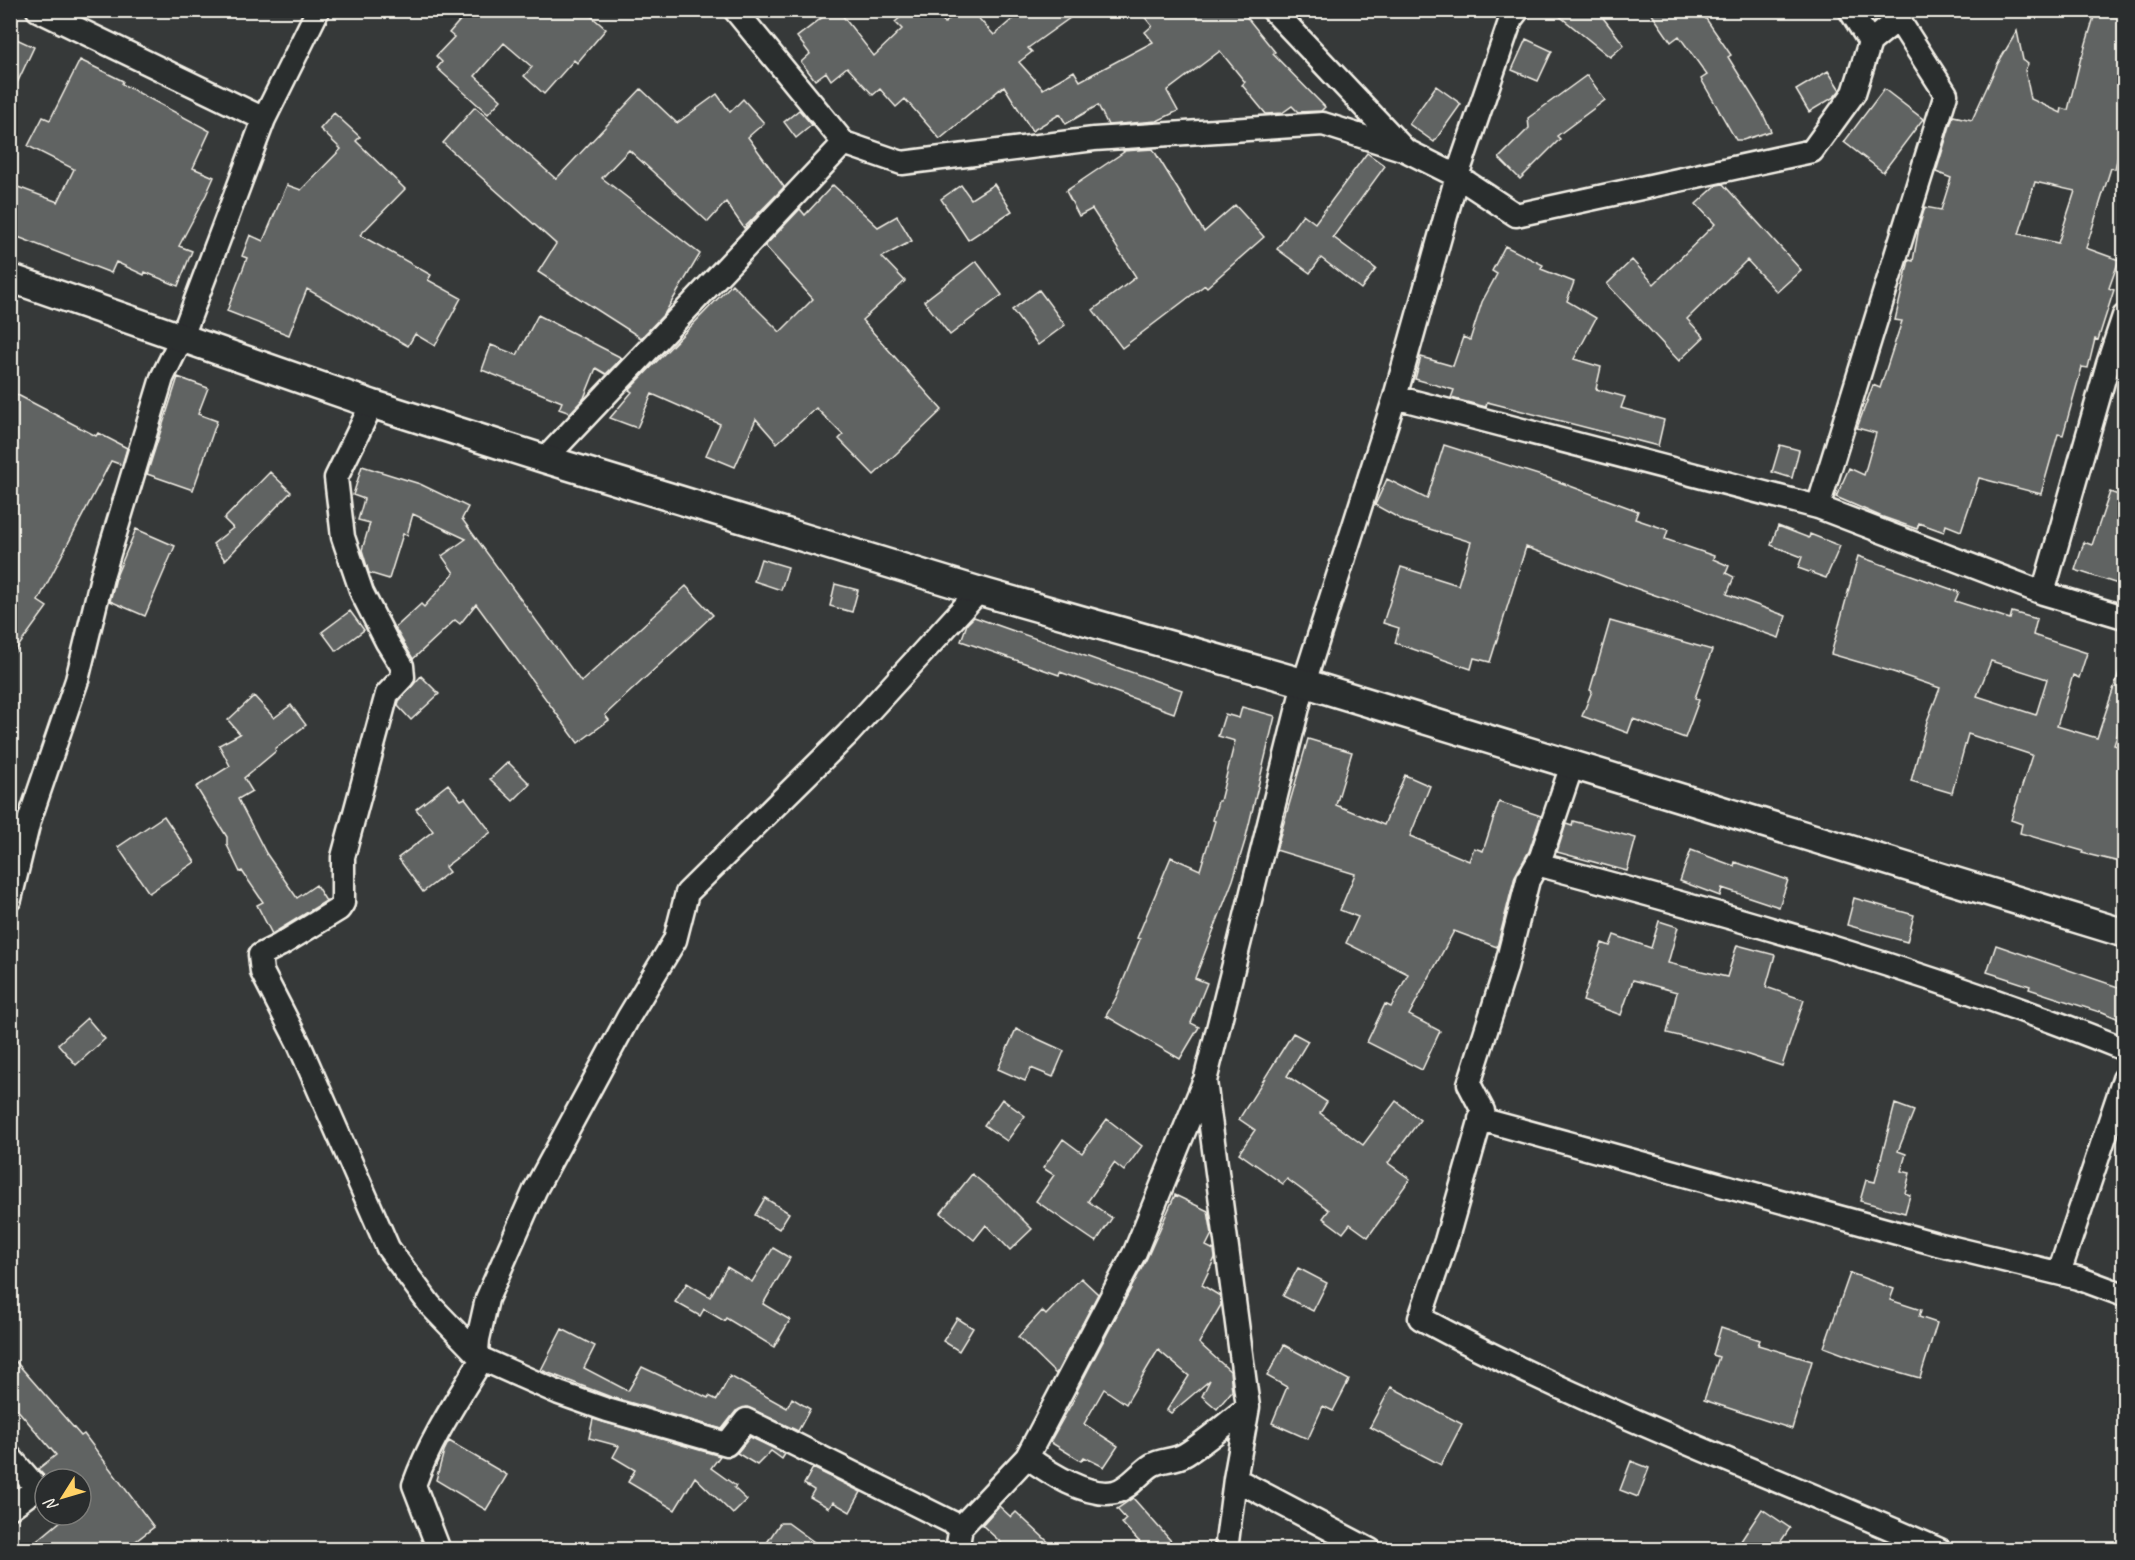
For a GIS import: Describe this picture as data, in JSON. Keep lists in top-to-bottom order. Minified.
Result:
{"north":"bottom left"}
